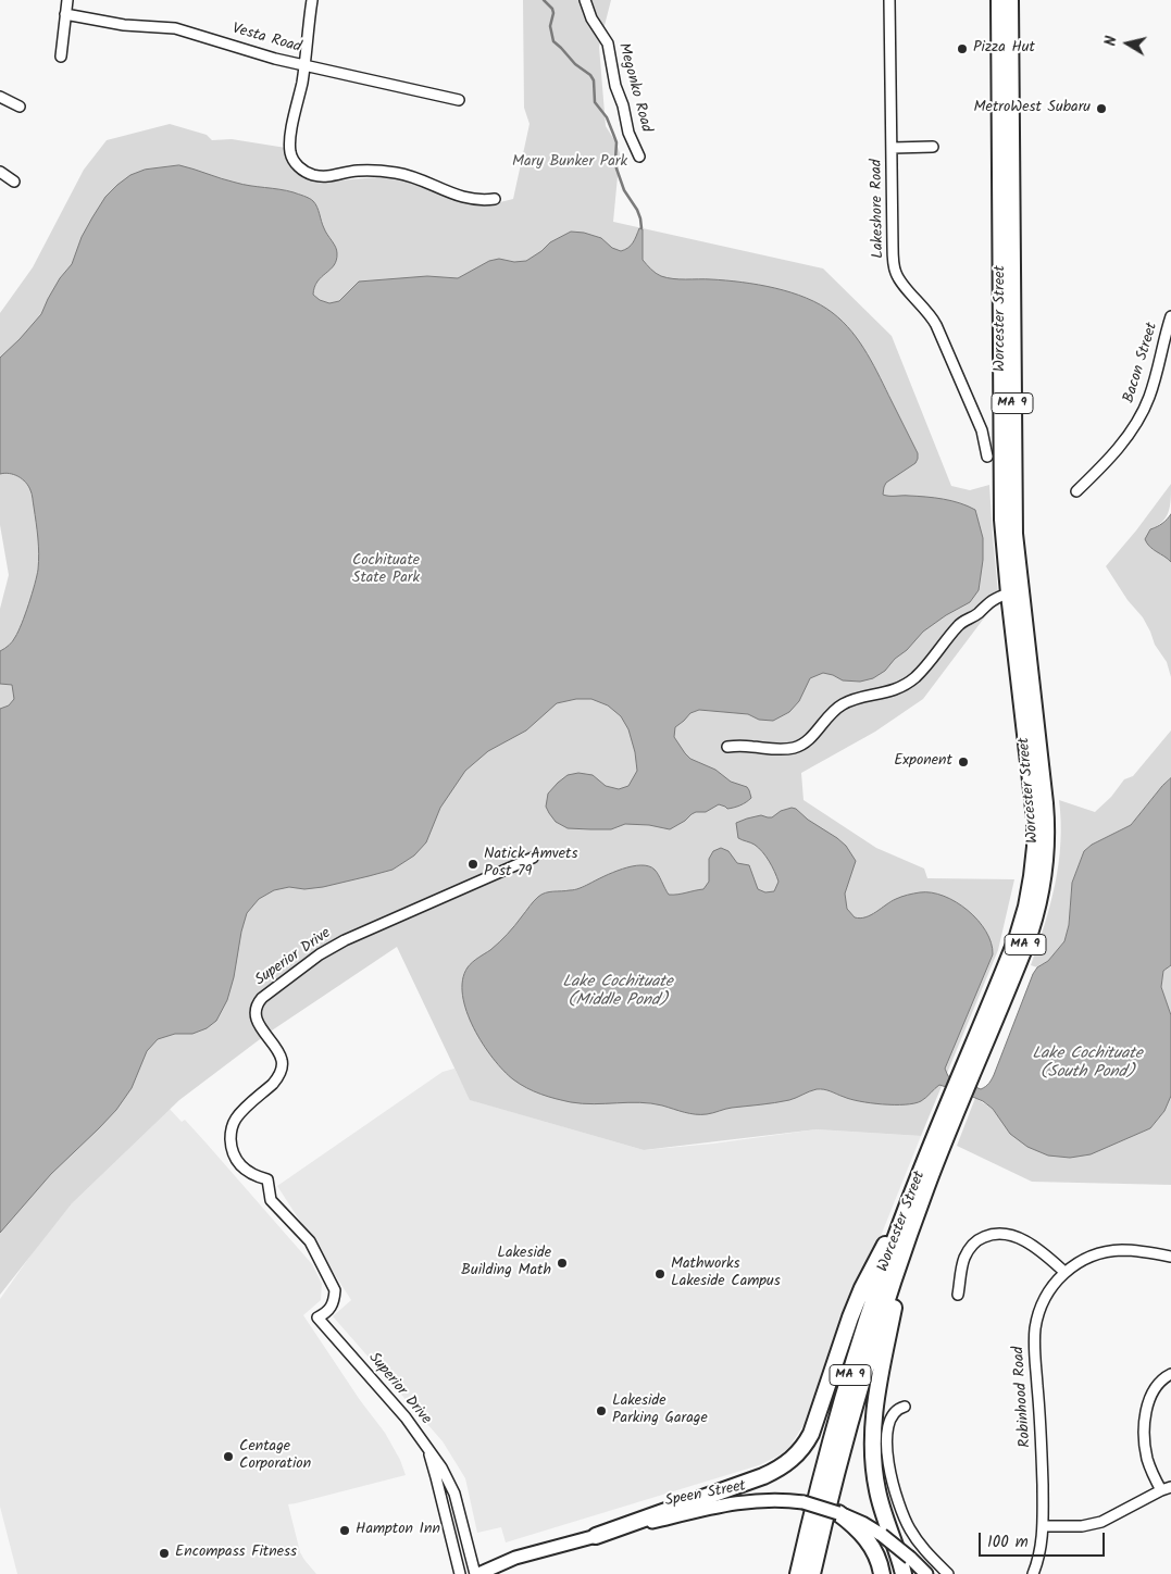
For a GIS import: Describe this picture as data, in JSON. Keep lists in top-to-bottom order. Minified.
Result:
{"streets":{"highway":["Worcester Street","MA 9"],"main road":["Speen Street"],"street":["Vesta Road","Megonko Road","Lakeshore Road","Bacon Street","Superior Drive","Robinhood Road"]},"crossings":[["Superior Drive","Speen Street"]],"water":["Lake Cochituate (Middle Pond)","Lake Cochituate (South Pond)"],"parks":["Mary Bunker Park","Cochituate State Park"],"places":["Pizza Hut","MetroWest Subaru","Exponent","Natick Amvets Post 79","Lakeside Building Math","Mathworks Lakeside Campus","Lakeside Parking Garage","Centage Corporation","Hampton Inn","Encompass Fitness"],"scale_bar":"100 m","north":"left"}
